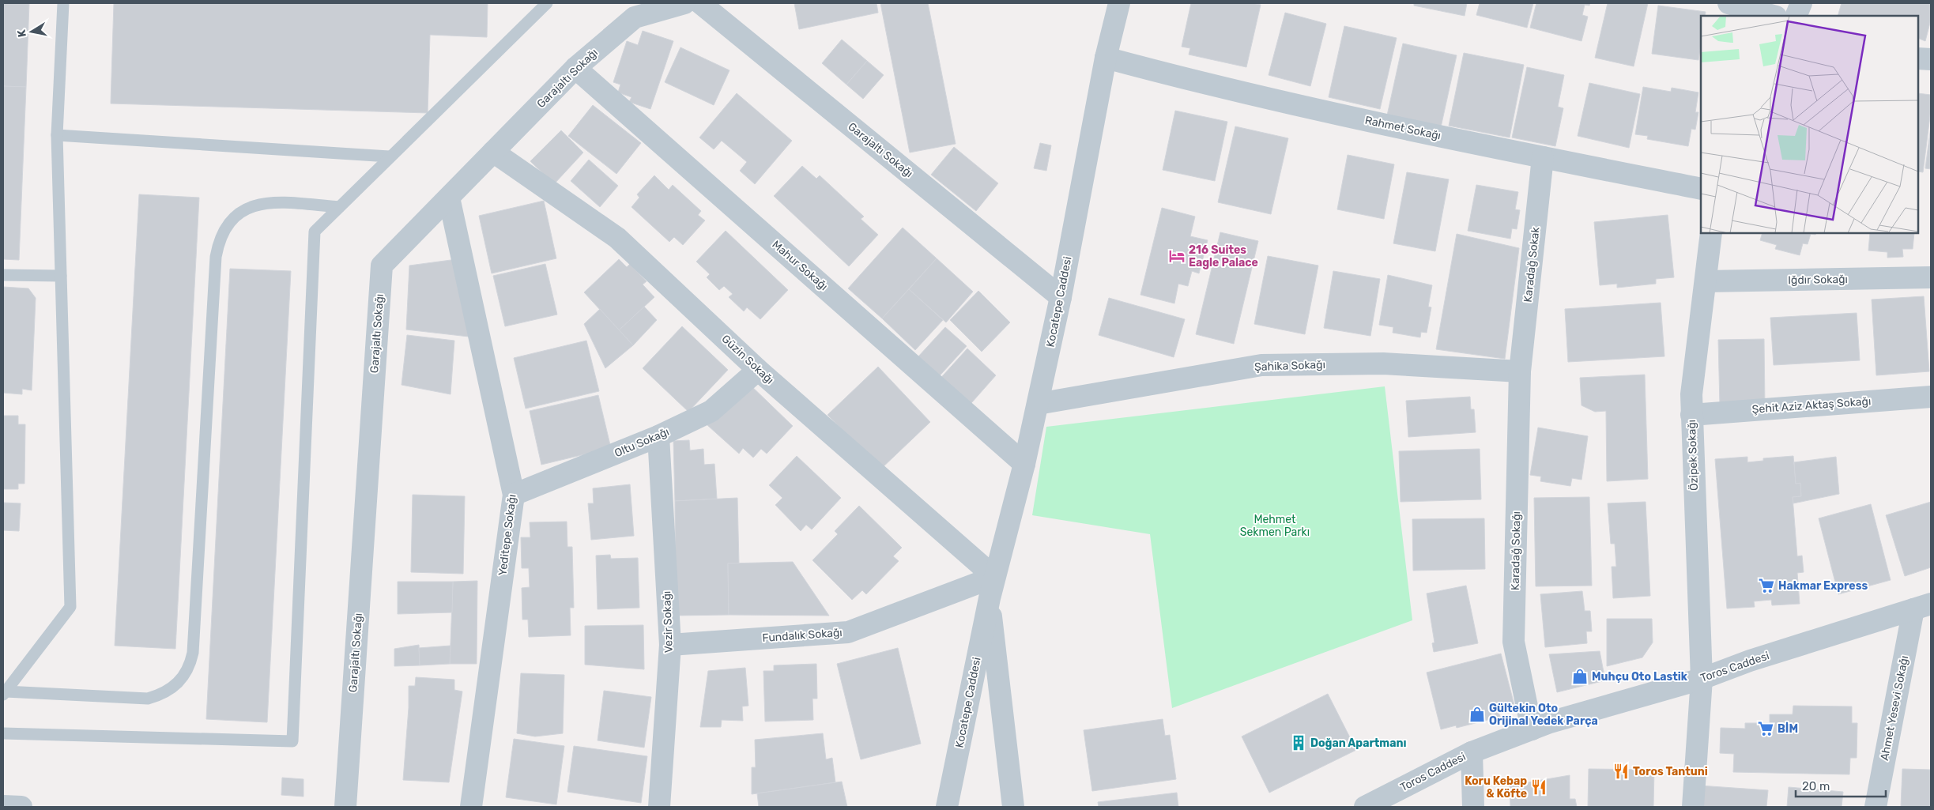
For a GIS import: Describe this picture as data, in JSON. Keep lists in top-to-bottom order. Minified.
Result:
{"streets":{"street":["Garajaltı Sokağı","Rahmet Sokağı","Karadağ Sokak","Mahur Sokağı","Iğdır Sokağı","Kocatepe Caddesi","Güzin Sokağı","Şahika Sokağı","Şehit Aziz Aktaş Sokağı","Oltu Sokağı","Özipek Sokağı","Yeditepe Sokağı","Karadağ Sokağı","Vezir Sokağı","Fundalık Sokağı","Toros Caddesi","Ahmet Yesevi Sokağı"]},"crossings":[["Garajaltı Sokağı","Mahur Sokağı"],["Garajaltı Sokağı","Kocatepe Caddesi"],["Garajaltı Sokağı","Güzin Sokağı"],["Garajaltı Sokağı","Yeditepe Sokağı"],["Rahmet Sokağı","Karadağ Sokak"],["Rahmet Sokağı","Kocatepe Caddesi"],["Karadağ Sokak","Şahika Sokağı"],["Karadağ Sokak","Karadağ Sokağı"],["Mahur Sokağı","Kocatepe Caddesi"],["Iğdır Sokağı","Özipek Sokağı"],["Kocatepe Caddesi","Güzin Sokağı"],["Kocatepe Caddesi","Şahika Sokağı"],["Kocatepe Caddesi","Fundalık Sokağı"],["Güzin Sokağı","Oltu Sokağı"],["Güzin Sokağı","Fundalık Sokağı"],["Şahika Sokağı","Karadağ Sokağı"],["Şehit Aziz Aktaş Sokağı","Özipek Sokağı"],["Oltu Sokağı","Yeditepe Sokağı"],["Oltu Sokağı","Vezir Sokağı"],["Özipek Sokağı","Toros Caddesi"],["Karadağ Sokağı","Toros Caddesi"],["Vezir Sokağı","Fundalık Sokağı"],["Toros Caddesi","Ahmet Yesevi Sokağı"]],"parks":["Mehmet Sekmen Parkı"],"places":{"hotel":["216 Suites Eagle Palace"],"supermarket":["Hakmar Express","BİM"],"shop":["Muhçu Oto Lastik","Gültekin Oto Orijinal Yedek Parça"],"building":["Doğan Apartmanı"],"restaurant":["Toros Tantuni","Koru Kebap & Köfte"]},"scale_bar":"20 m","north":"left"}
